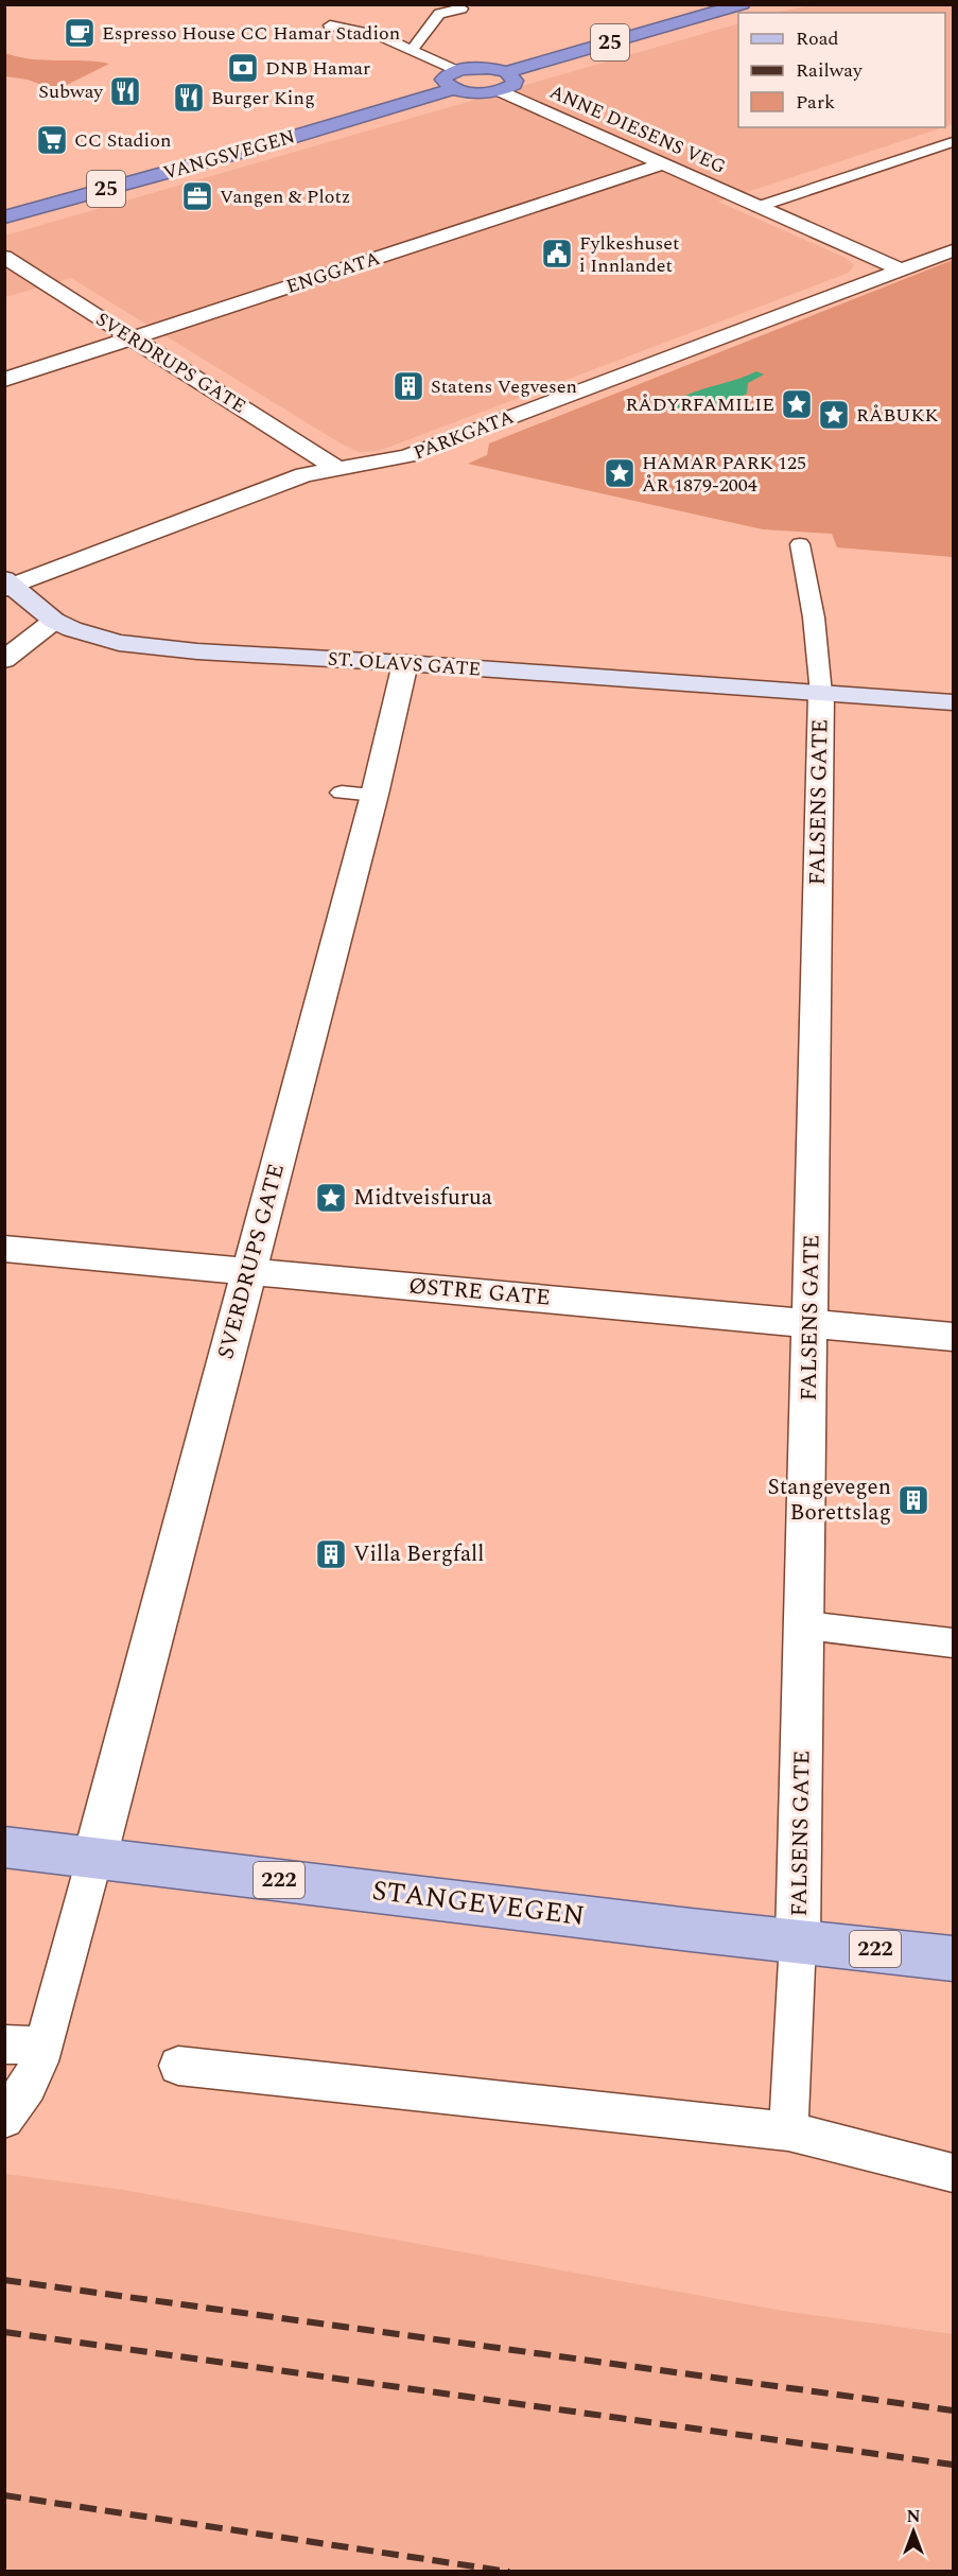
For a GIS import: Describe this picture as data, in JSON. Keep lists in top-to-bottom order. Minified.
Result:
{"streets":{"highway":["25","VANGSVEGEN"],"main road":["ST. OLAVS GATE","222","STANGEVEGEN"],"street":["ANNE DIESENS VEG","ENGGATA","SVERDRUPS GATE","PARKGATA","FALSENS GATE","ØSTRE GATE"]},"crossings":[["25","ANNE DIESENS VEG"],["25","VANGSVEGEN"],["ANNE DIESENS VEG","ENGGATA"],["ANNE DIESENS VEG","PARKGATA"],["ENGGATA","SVERDRUPS GATE"],["SVERDRUPS GATE","PARKGATA"],["SVERDRUPS GATE","ST. OLAVS GATE"],["SVERDRUPS GATE","ØSTRE GATE"],["SVERDRUPS GATE","STANGEVEGEN"],["PARKGATA","ST. OLAVS GATE"],["ST. OLAVS GATE","FALSENS GATE"],["FALSENS GATE","ØSTRE GATE"],["FALSENS GATE","STANGEVEGEN"]],"places":{"cafe":["Espresso House CC Hamar Stadion"],"bank":["DNB Hamar"],"restaurant":["Subway","Burger King"],"supermarket":["CC Stadion"],"office":["Vangen & Plotz"],"public building":["Fylkeshuset i Innlandet"],"building":["Statens Vegvesen","Stangevegen Borettslag","Villa Bergfall"],"place":["RÅDYRFAMILIE","RÅBUKK","HAMAR PARK 125 ÅR 1879-2004","Midtveisfurua"]},"legend":["Road","Railway","Park"],"north":"top"}
